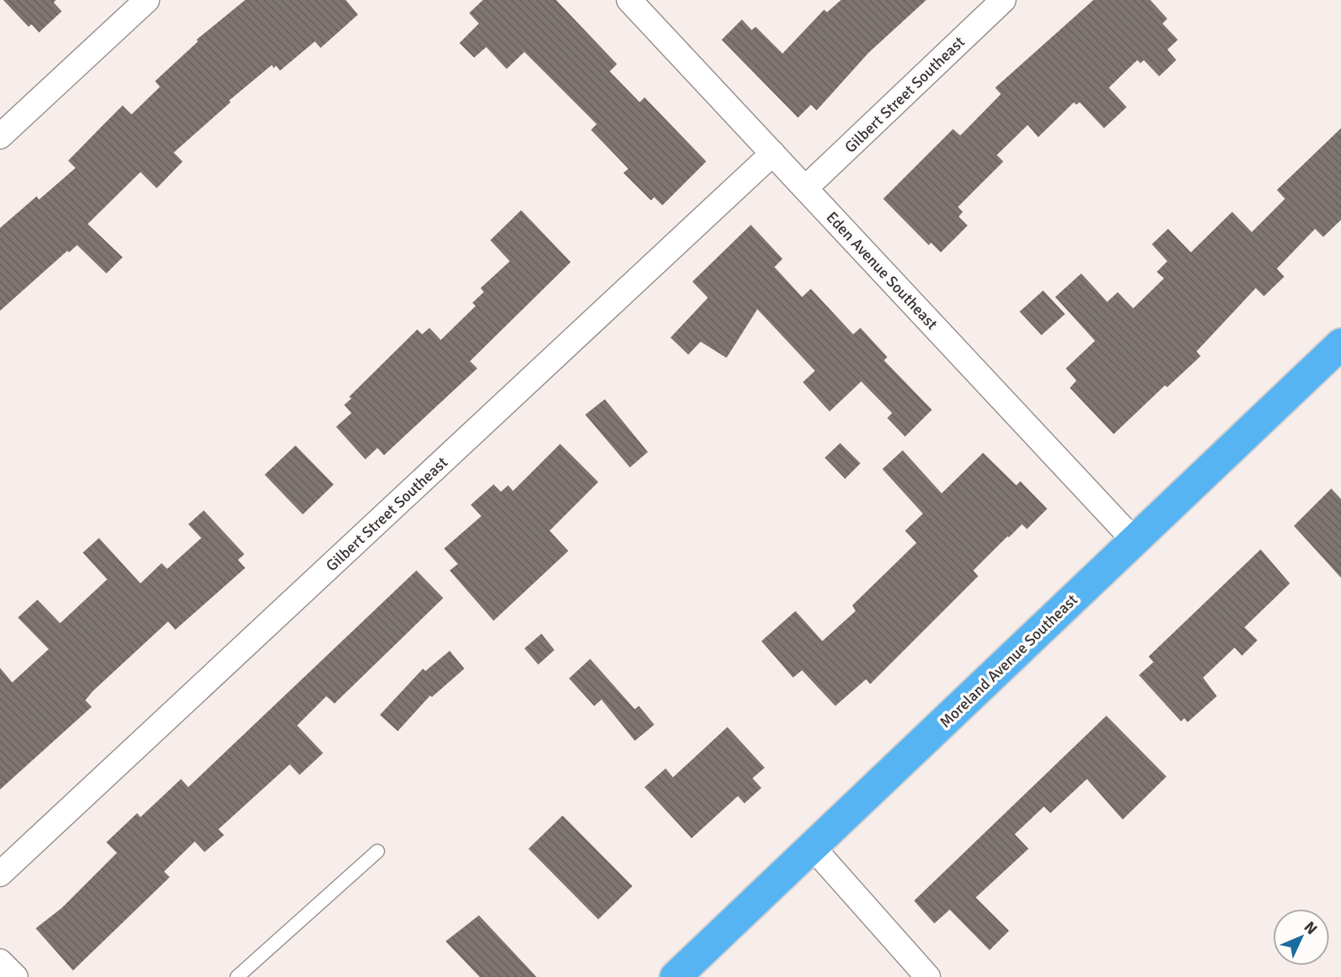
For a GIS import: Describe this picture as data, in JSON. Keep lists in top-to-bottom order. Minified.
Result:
{"streets":{"highway":["Moreland Avenue Southeast"],"street":["Gilbert Street Southeast","Eden Avenue Southeast"]},"crossings":[["Gilbert Street Southeast","Eden Avenue Southeast"],["Eden Avenue Southeast","Moreland Avenue Southeast"]],"north":"top right"}
